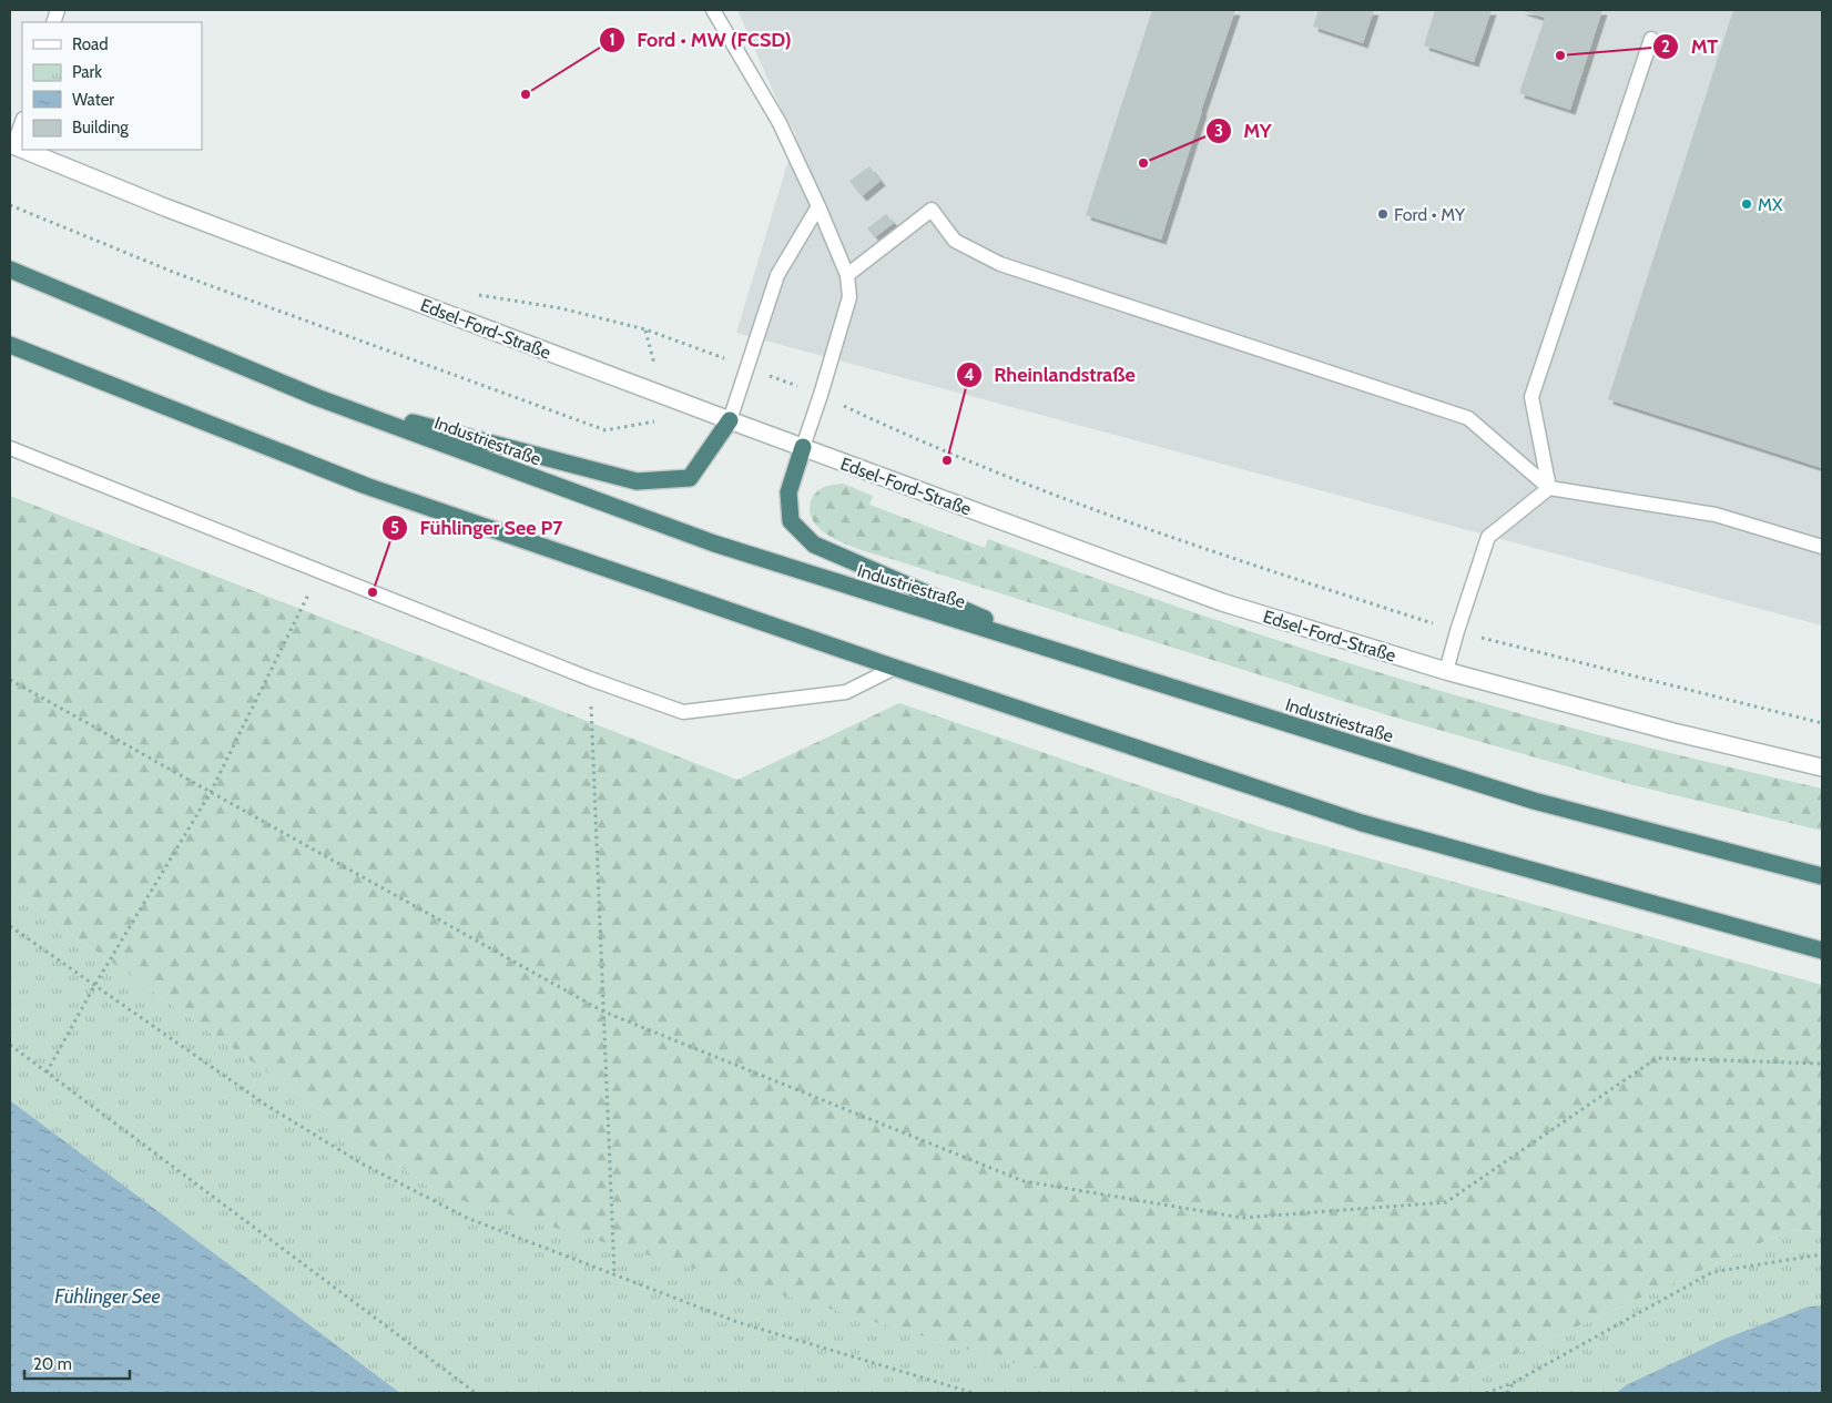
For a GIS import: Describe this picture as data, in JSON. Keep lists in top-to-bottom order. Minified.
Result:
{"streets":{"highway":["Industriestraße"],"street":["Edsel-Ford-Straße"]},"water":["Fühlinger See"],"places":["MT","Ford • MW (FCSD)","MY","MX","Ford • MY","Rheinlandstraße","Fühlinger See P7"],"legend":["Road","Park","Water","Building"],"scale_bar":"20 m"}
